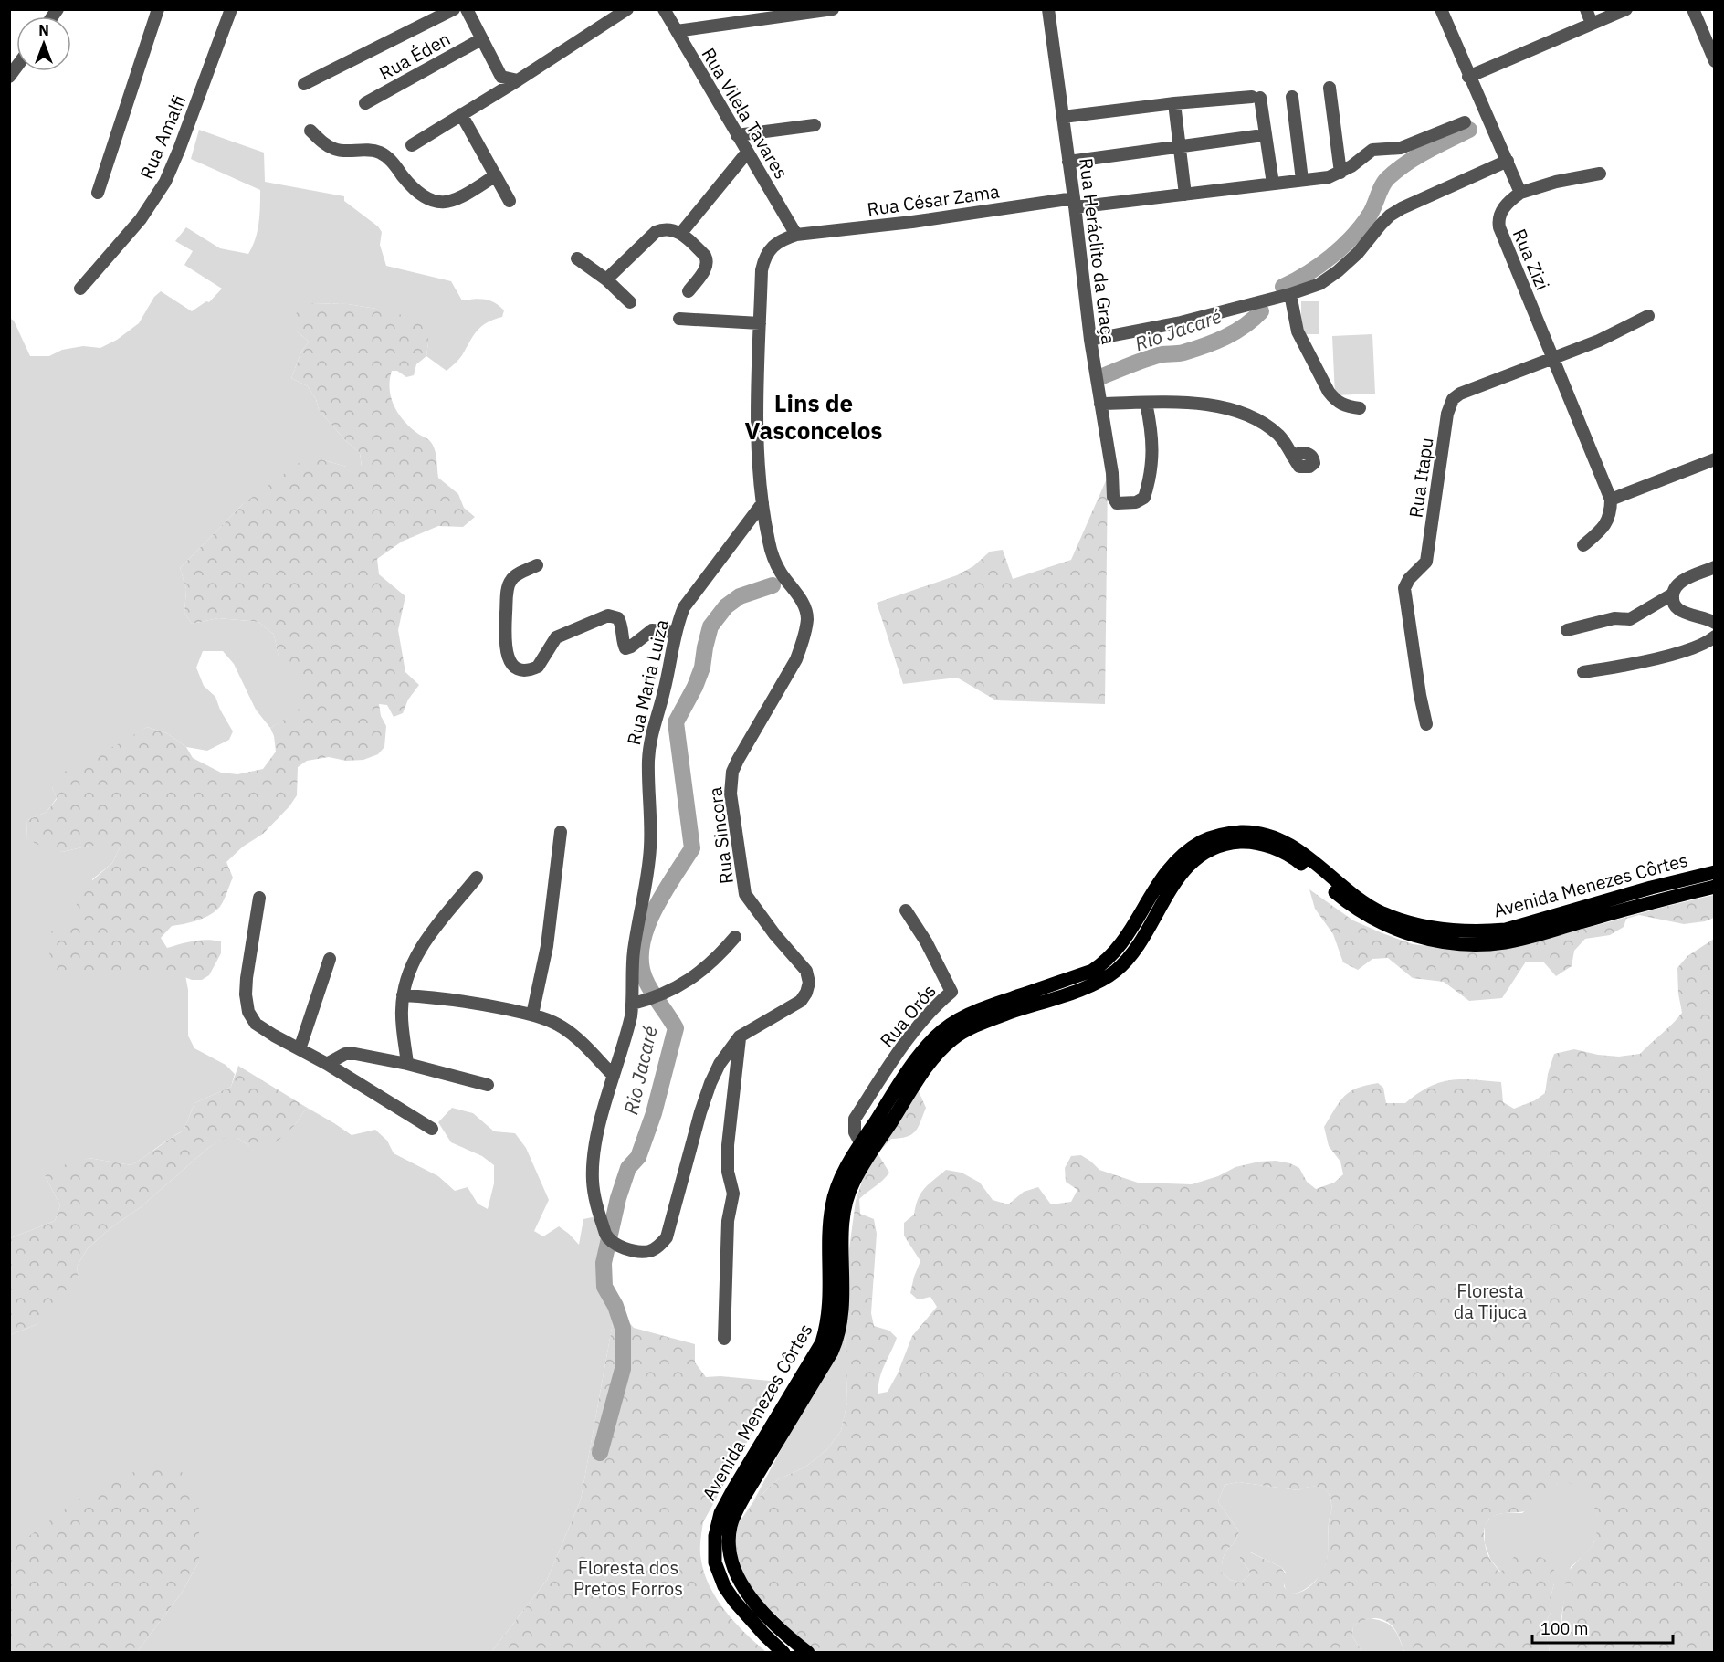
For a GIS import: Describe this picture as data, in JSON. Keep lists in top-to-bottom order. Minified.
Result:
{"streets":{"main road":["Avenida Menezes Côrtes"],"street":["Rua Éden","Rua Vilela Tavares","Rua Amalfi","Rua César Zama","Rua Heráclito da Graça","Rua Zizi","Rua Itapu","Rua Maria Luiza","Rua Sincora","Rua Orós"]},"crossings":[["Rua Vilela Tavares","Rua César Zama"],["Rua César Zama","Rua Heráclito da Graça"],["Rua Zizi","Rua Itapu"],["Rua Maria Luiza","Rua Sincora"],["Avenida Menezes Côrtes","Rua Orós"]],"districts":["Lins de Vasconcelos"],"water":["Rio Jacaré"],"parks":["Floresta da Tijuca","Floresta dos Pretos Forros"],"scale_bar":"100 m","north":"top"}
